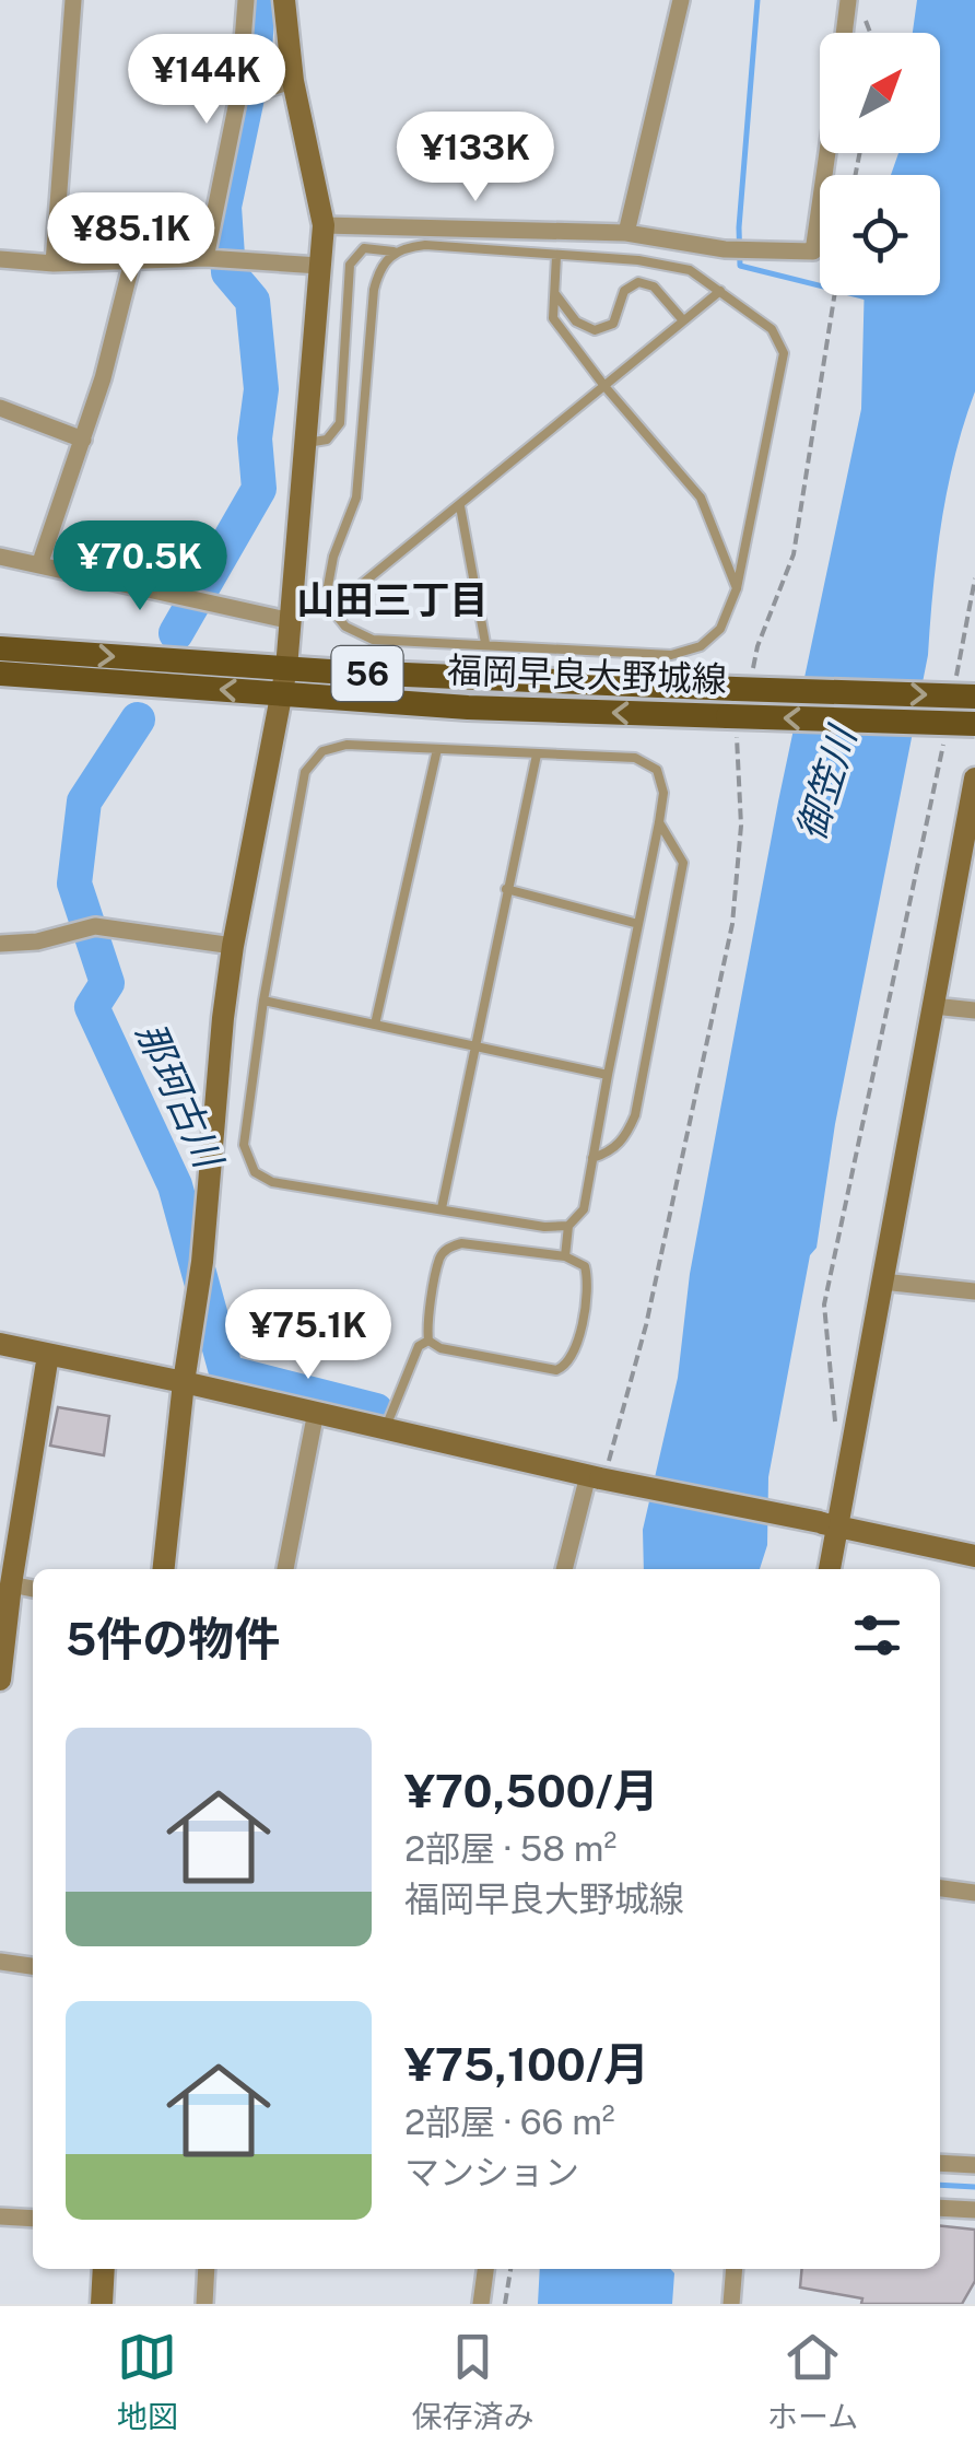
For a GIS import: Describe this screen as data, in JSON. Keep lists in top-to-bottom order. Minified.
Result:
{"streets":{"main road":["56","福岡早良大野城線"]},"districts":["山田三丁目"],"water":["御笠川","那珂古川"],"north":"top right","page":{"price":["¥144K","¥133K","¥85.1K","¥70.5K","¥75.1K"],"heading":"5件の物件","list":[{"name":"¥70,500/月","note":"2部屋 · 58 m² · 福岡早良大野城線"},{"name":"¥75,100/月","note":"2部屋 · 66 m² · マンション"}],"tabs":["地図","保存済み","ホーム"]}}
